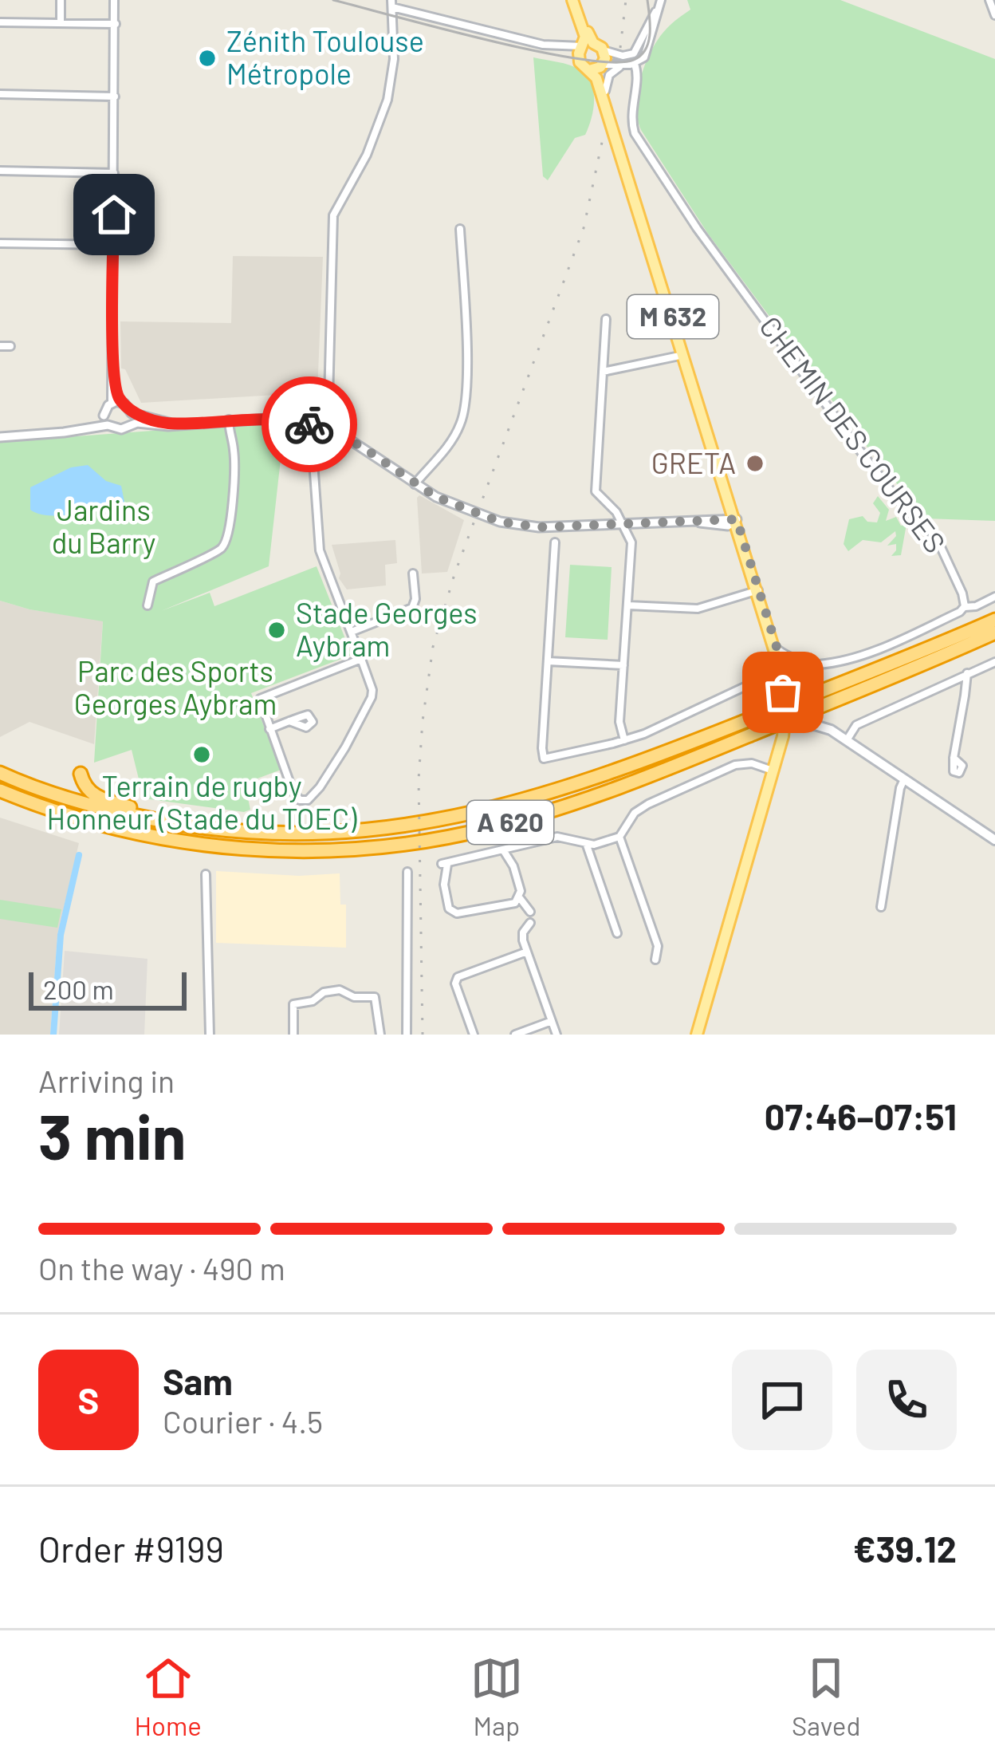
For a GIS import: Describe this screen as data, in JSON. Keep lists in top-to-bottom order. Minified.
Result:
{"streets":{"highway":["A 620"],"main road":["M 632"],"street":["CHEMIN DES COURSES"]},"parks":["Jardins du Barry","Parc des Sports Georges Aybram"],"places":["Zénith Toulouse Métropole","GRETA","Stade Georges Aybram","Terrain de rugby Honneur (Stade du TOEC)"],"scale_bar":"200 m","page":{"scale":"200 m","heading":["3 min","Arriving in","07:46–07:51"],"panel":["Sam","Courier · 4.5","Order #9199","€39.12"],"bar":"On the way · 490 m","round":"S","tabs":["Home","Map","Saved"]}}
